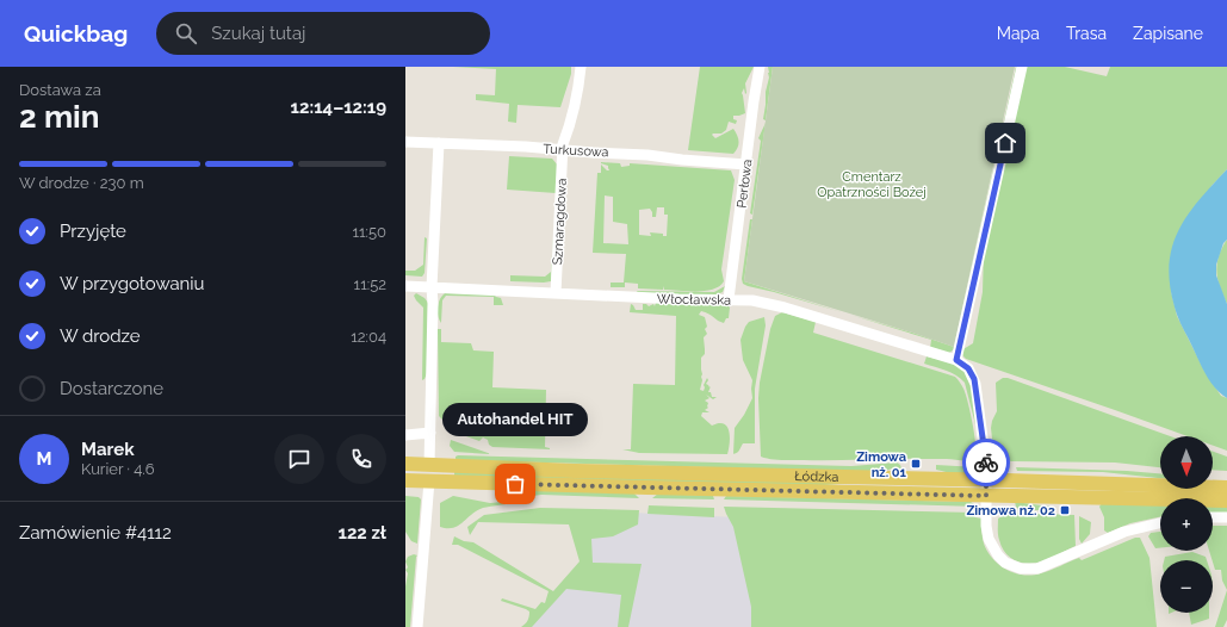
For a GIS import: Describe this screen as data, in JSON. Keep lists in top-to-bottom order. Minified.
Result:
{"streets":{"main road":["Łódzka"],"street":["Turkusowa","Perłowa","Szmaragdowa","Włocławska"]},"crossings":[["Turkusowa","Perłowa"],["Turkusowa","Szmaragdowa"],["Perłowa","Włocławska"],["Szmaragdowa","Włocławska"],["Włocławska","Łódzka"]],"parks":["Cmentarz Opatrzności Bożej"],"places":{"transit":["Zimowa nż. 01","Zimowa nż. 02"],"other":["Autohandel HIT"]},"north":"bottom","page":{"header":"Quickbag","search":"Szukaj tutaj","nav":["Mapa","Trasa","Zapisane"],"heading":["2 min","Dostawa za","12:14–12:19"],"panel":["Marek","Kurier · 4.6","Zamówienie #4112","122 zł"],"bar":"W drodze · 230 m","list":[["Przyjęte","11:50"],["W przygotowaniu","11:52"],["W drodze","12:04"],"Dostarczone"],"bubble":"Autohandel HIT","round":"M","map_buttons":["+","−"]}}
